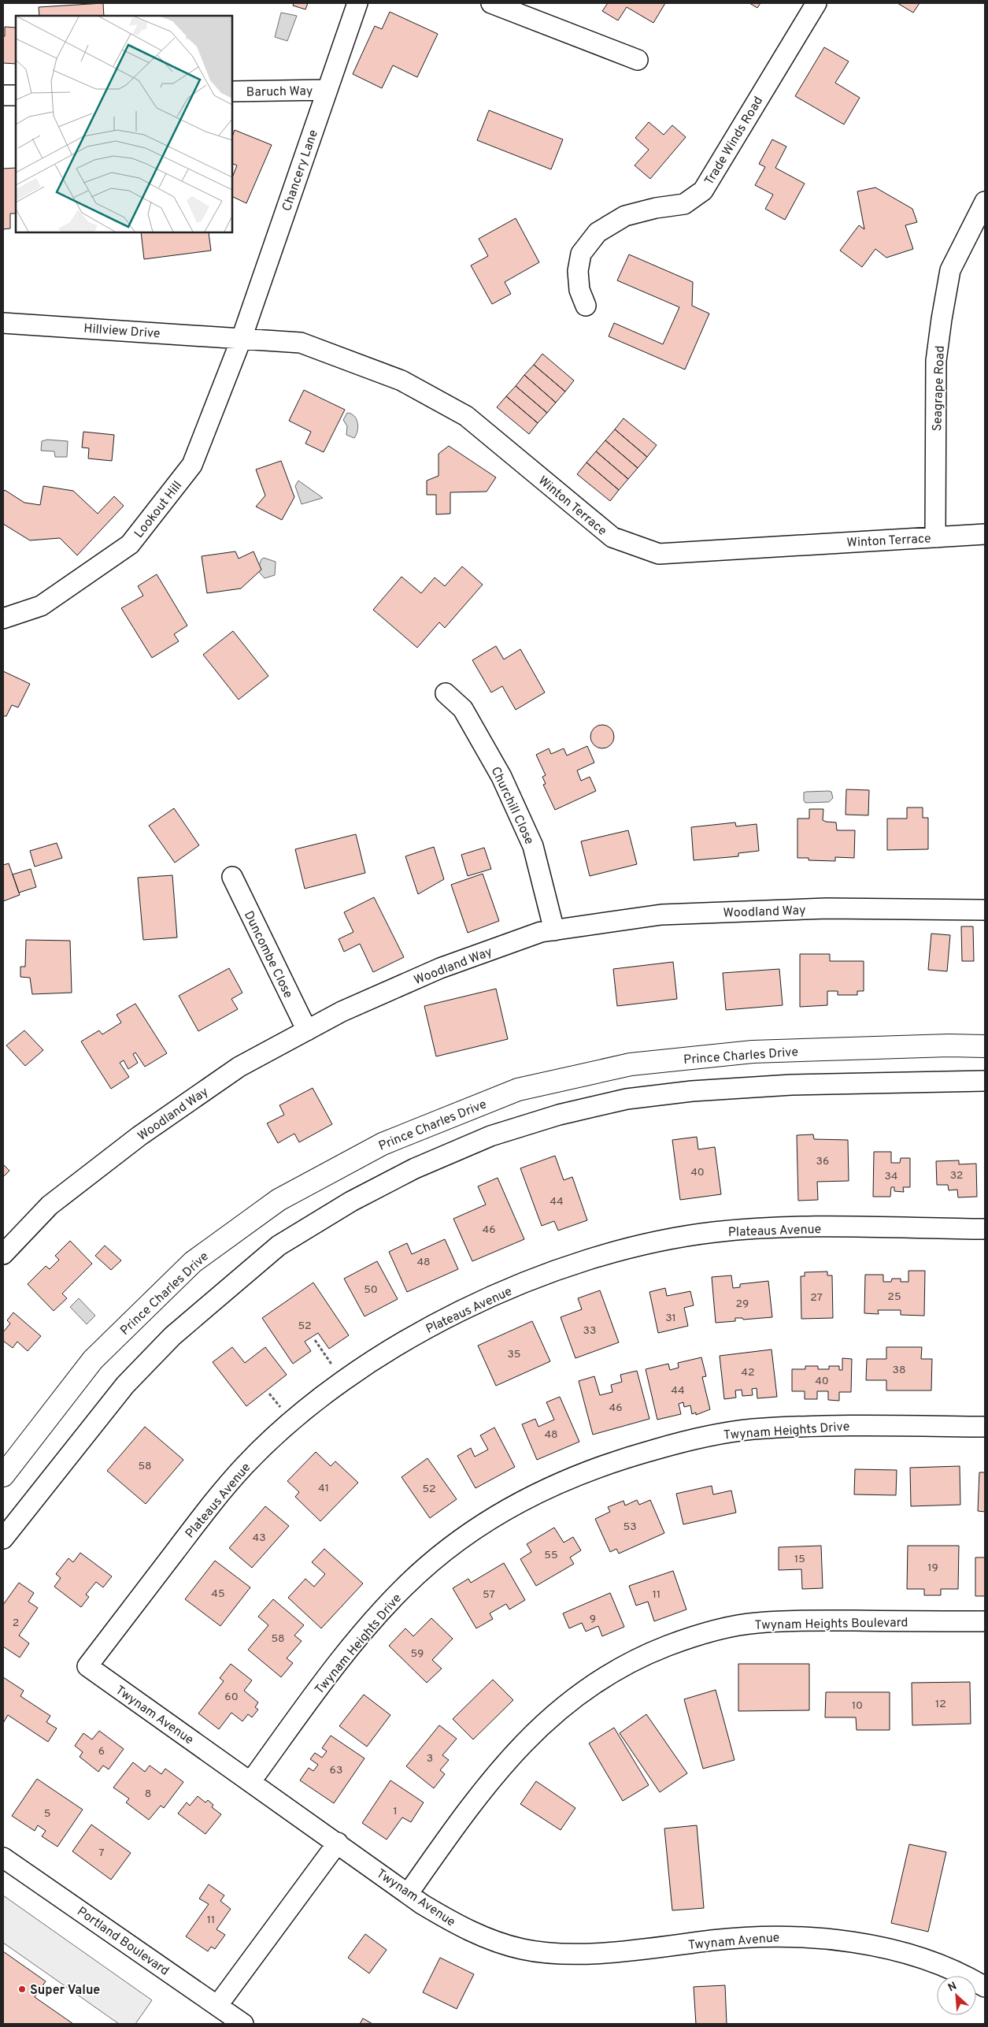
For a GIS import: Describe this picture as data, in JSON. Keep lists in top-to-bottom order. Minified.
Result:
{"streets":{"highway":["Prince Charles Drive"],"street":["Baruch Way","Trade Winds Road","Chancery Lane","Hillview Drive","Seagrape Road","Winton Terrace","Lookout Hill","Churchill Close","Woodland Way","Duncombe Close","Plateaus Avenue","Twynam Heights Drive","Twynam Heights Boulevard","Twynam Avenue","Portland Boulevard"]},"crossings":[["Baruch Way","Chancery Lane"],["Chancery Lane","Hillview Drive"],["Chancery Lane","Winton Terrace"],["Chancery Lane","Lookout Hill"],["Hillview Drive","Winton Terrace"],["Hillview Drive","Lookout Hill"],["Seagrape Road","Winton Terrace"],["Winton Terrace","Lookout Hill"],["Churchill Close","Woodland Way"],["Woodland Way","Duncombe Close"],["Plateaus Avenue","Twynam Avenue"],["Twynam Heights Drive","Twynam Avenue"],["Twynam Heights Boulevard","Twynam Avenue"]],"places":["Super Value"],"house_numbers":["36","40","32","34","44","46","48","50","25","27","29","31","52","33","35","38","42","40","44","46","48","58","41","52","53","43","55","15","19","45","57","11","9","2","58","59","60","12","10","6","3","63","8","1","5","7","11"],"north":"top left"}
